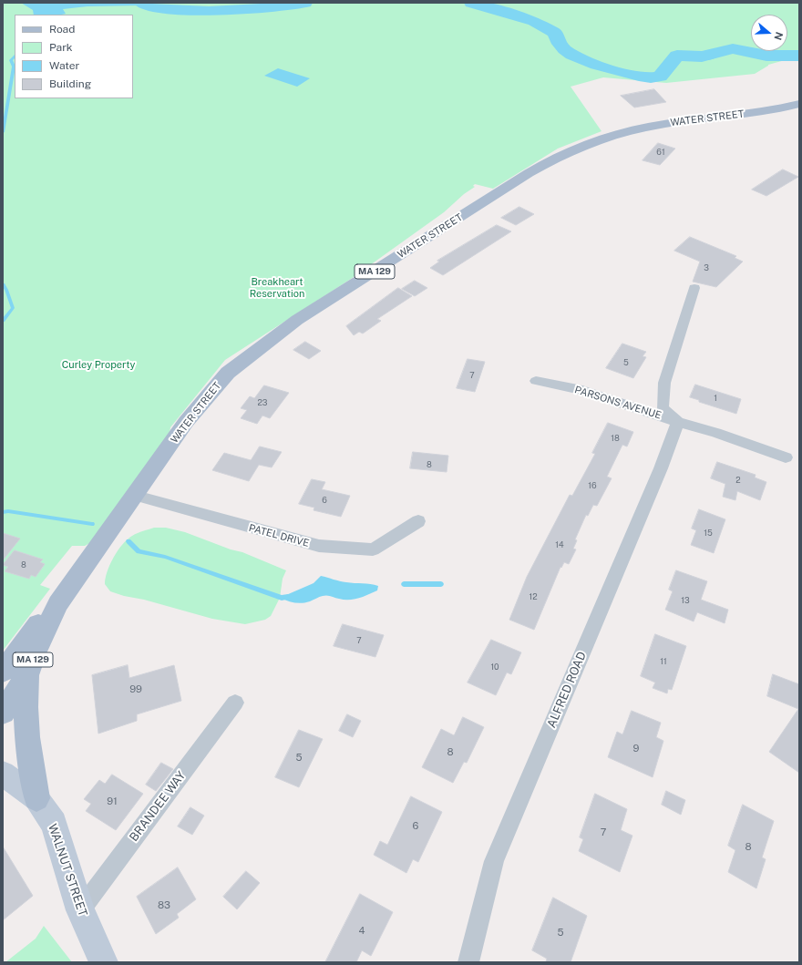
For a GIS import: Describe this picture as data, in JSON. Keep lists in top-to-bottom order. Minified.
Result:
{"streets":{"main road":["WATER STREET","MA 129","WALNUT STREET"],"street":["PARSONS AVENUE","PATEL DRIVE","ALFRED ROAD","BRANDEE WAY"]},"crossings":[["WATER STREET","PATEL DRIVE"],["PARSONS AVENUE","ALFRED ROAD"],["BRANDEE WAY","WALNUT STREET"]],"parks":["Breakheart Reservation","Curley Property"],"house_numbers":["61","3","5","7","1","23","18","8","2","16","6","15","14","8","12","13","7","11","10","99","9","8","5","91","6","7","8","83","4","5"],"legend":["Road","Park","Water","Building"],"north":"right"}
